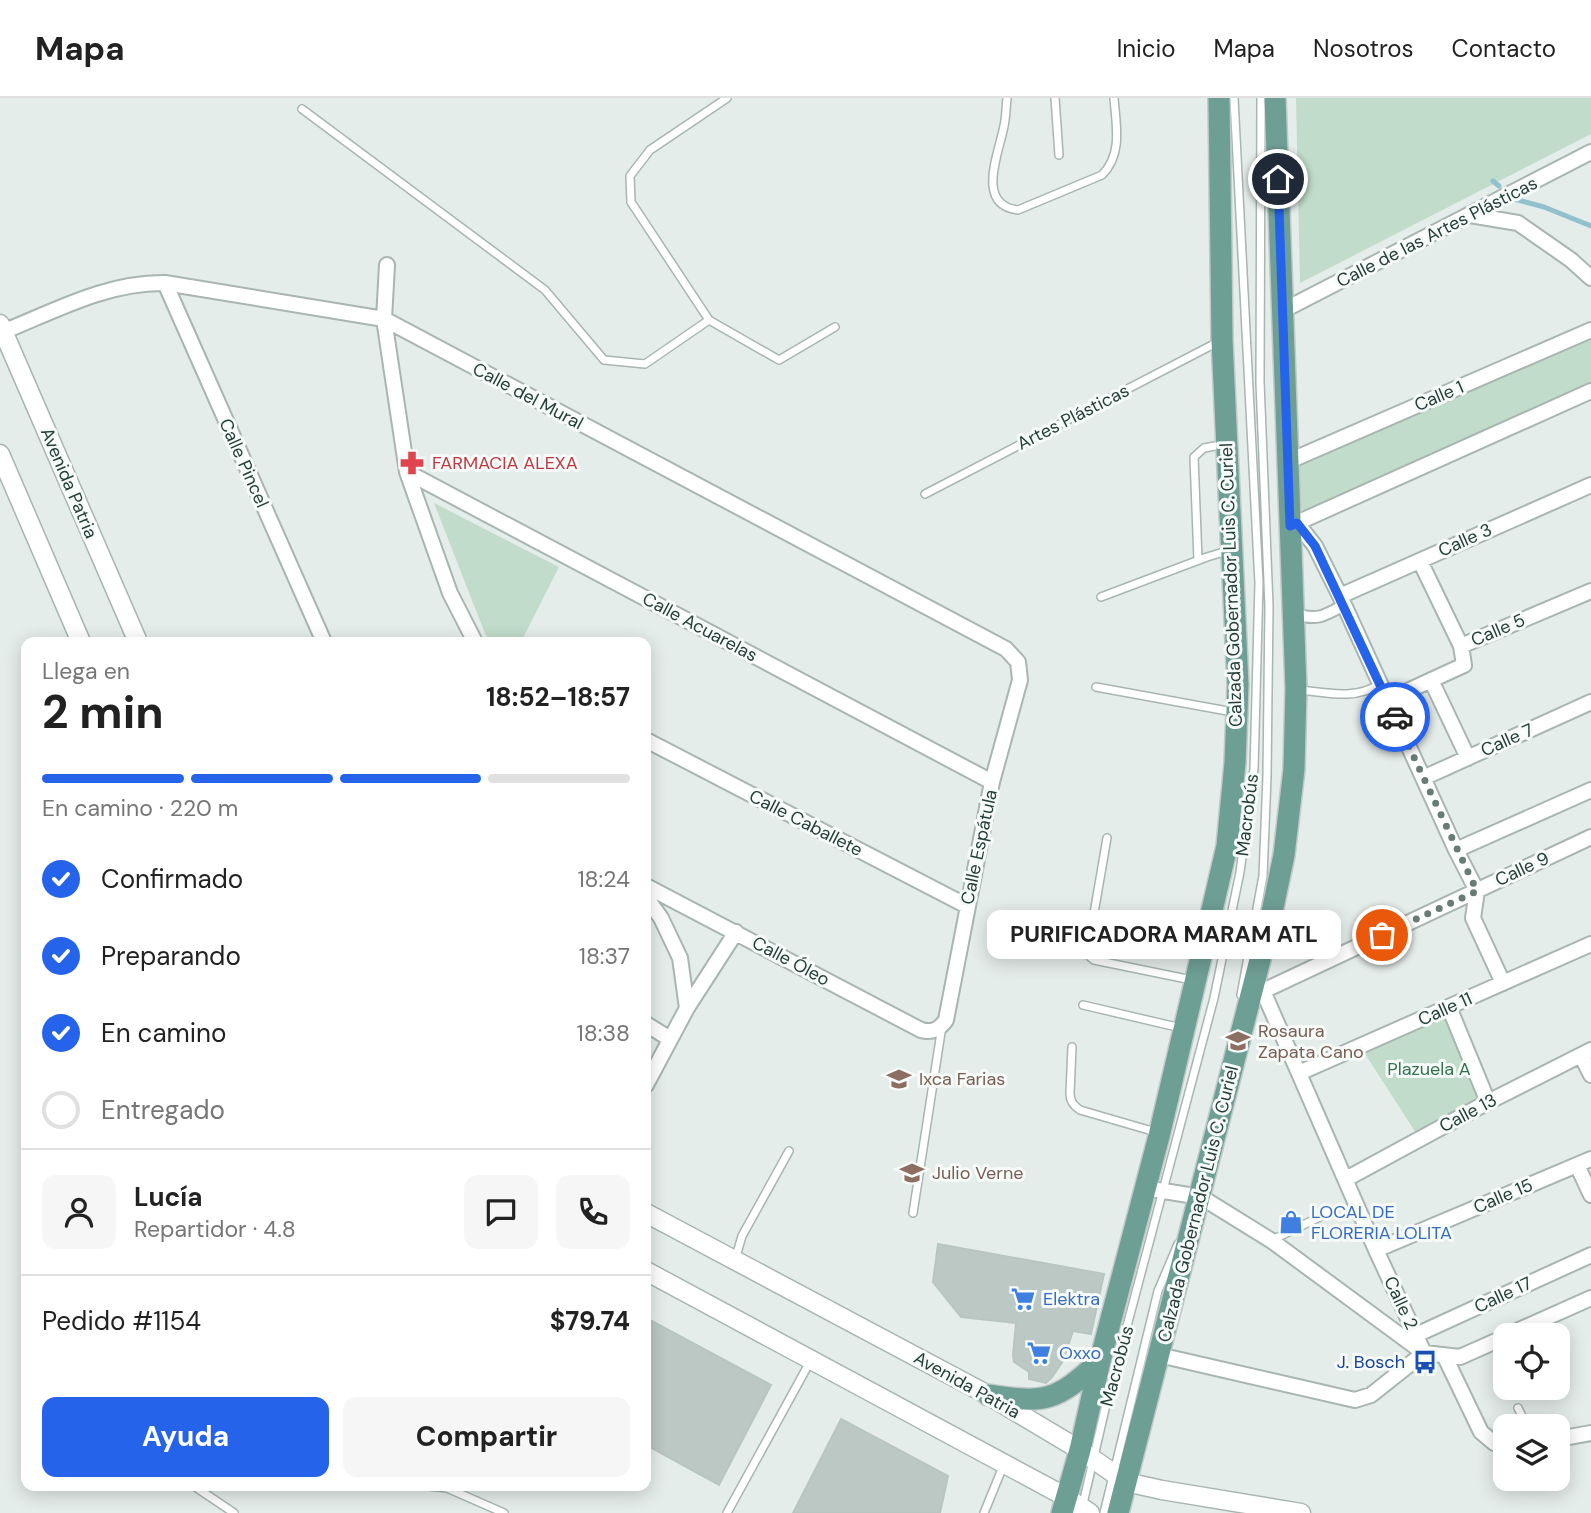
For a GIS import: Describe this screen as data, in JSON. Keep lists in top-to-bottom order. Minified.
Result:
{"streets":{"main road":["Calzada Gobernador Luis C. Curiel"],"street":["Calle de las Artes Plásticas","Calle del Mural","Calle 1","Calle Pincel","Avenida Patria","Calle 3","Calle Acuarelas","Calle 5","Calle 7","Calle Caballete","Calle Espátula","Calle 9","Calle Óleo","Calle 11","Calle 13","Calle 15","Calle 17","Calle 2"],"lane":["Artes Plásticas","Macrobús"]},"crossings":[["Calle de las Artes Plásticas","Calzada Gobernador Luis C. Curiel"],["Calle del Mural","Calle Pincel"],["Calle del Mural","Avenida Patria"],["Calle del Mural","Calle Espátula"],["Calle 1","Calzada Gobernador Luis C. Curiel"],["Artes Plásticas","Calzada Gobernador Luis C. Curiel"],["Avenida Patria","Calzada Gobernador Luis C. Curiel"],["Avenida Patria","Macrobús"],["Calzada Gobernador Luis C. Curiel","Macrobús"],["Calle Acuarelas","Calle Espátula"],["Calle Caballete","Calle Espátula"],["Calle Espátula","Calle Óleo"],["Calle 9","Calle 2"],["Calle 11","Calle 2"],["Calle 13","Calle 2"],["Calle 15","Calle 2"],["Calle 17","Calle 2"]],"parks":["Plazuela A"],"places":{"pharmacy":["FARMACIA ALEXA"],"other":["PURIFICADORA MARAM ATL"],"school or university":["Rosaura Zapata Cano","Ixca Farias","Julio Verne"],"shop":["LOCAL DE FLORERIA LOLITA"],"supermarket":["Elektra","Oxxo"],"bus stop":["J. Bosch"]},"page":{"header":"Mapa","nav":["Inicio","Mapa","Nosotros","Contacto"],"heading":["2 min","Llega en","18:52–18:57"],"panel":["Lucía","Repartidor · 4.8","Pedido #1154","$79.74"],"bar":"En camino · 220 m","list":[["Confirmado","18:24"],["Preparando","18:37"],["En camino","18:38"],"Entregado"],"bubble":"PURIFICADORA MARAM ATL","buttons":["Ayuda","Compartir"]}}
